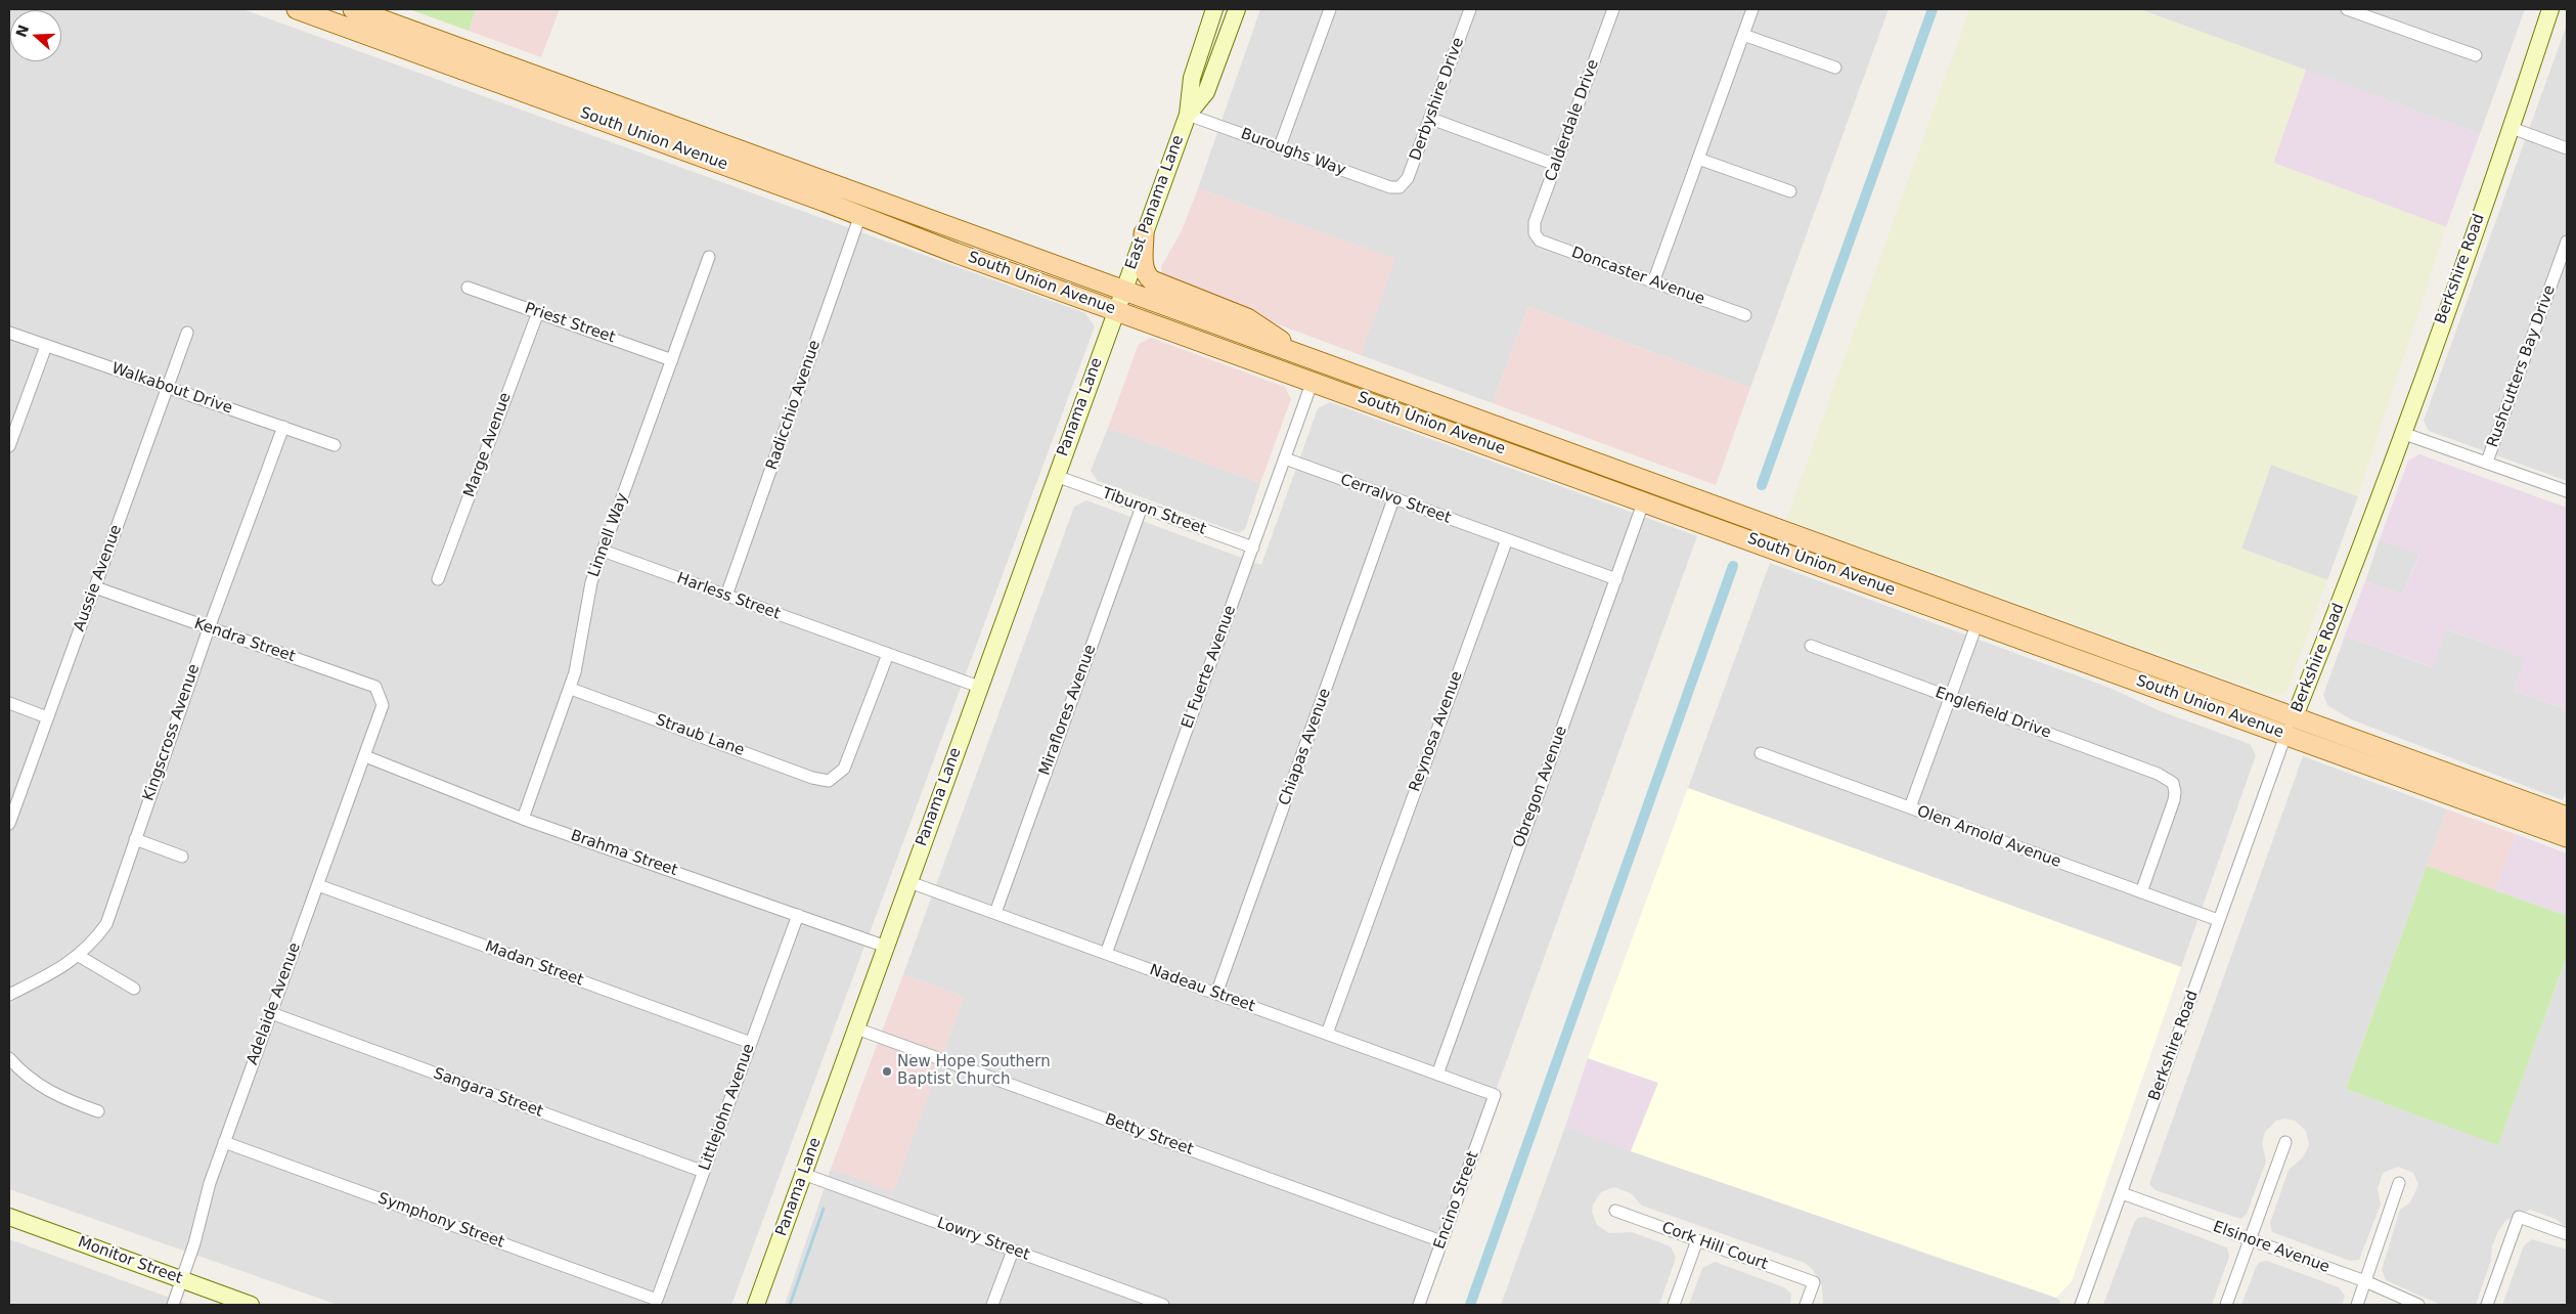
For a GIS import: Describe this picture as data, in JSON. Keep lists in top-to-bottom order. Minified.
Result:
{"streets":{"main road":["South Union Avenue","East Panama Lane","Berkshire Road","Panama Lane","Monitor Street"],"street":["Derbyshire Drive","Calderdale Drive","Buroughs Way","Doncaster Avenue","Priest Street","Rushcutters Bay Drive","Walkabout Drive","Radicchio Avenue","Marge Avenue","Cerralvo Street","Tiburon Street","Linnell Way","Aussie Avenue","Harless Street","Kendra Street","El Fuerte Avenue","Miraflores Avenue","Englefield Drive","Reynosa Avenue","Kingscross Avenue","Straub Lane","Chiapas Avenue","Obregon Avenue","Olen Arnold Avenue","Brahma Street","Madan Street","Nadeau Street","Adelaide Avenue","Sangara Street","Littlejohn Avenue","Betty Street","Encino Street","Symphony Street","Lowry Street","Cork Hill Court","Elsinore Avenue"]},"crossings":[["Derbyshire Drive","Buroughs Way"],["Calderdale Drive","Doncaster Avenue"],["South Union Avenue","East Panama Lane"],["South Union Avenue","Berkshire Road"],["South Union Avenue","Radicchio Avenue"],["South Union Avenue","Panama Lane"],["South Union Avenue","El Fuerte Avenue"],["South Union Avenue","Obregon Avenue"],["Buroughs Way","East Panama Lane"],["East Panama Lane","Panama Lane"],["Berkshire Road","Olen Arnold Avenue"],["Berkshire Road","Elsinore Avenue"],["Priest Street","Marge Avenue"],["Priest Street","Linnell Way"],["Walkabout Drive","Aussie Avenue"],["Walkabout Drive","Kingscross Avenue"],["Radicchio Avenue","Harless Street"],["Panama Lane","Tiburon Street"],["Panama Lane","Harless Street"],["Panama Lane","Brahma Street"],["Panama Lane","Nadeau Street"],["Panama Lane","Betty Street"],["Panama Lane","Lowry Street"],["Cerralvo Street","El Fuerte Avenue"],["Cerralvo Street","Reynosa Avenue"],["Cerralvo Street","Chiapas Avenue"],["Tiburon Street","El Fuerte Avenue"],["Tiburon Street","Miraflores Avenue"],["Linnell Way","Harless Street"],["Linnell Way","Straub Lane"],["Linnell Way","Brahma Street"],["Aussie Avenue","Kendra Street"],["Harless Street","Straub Lane"],["Kendra Street","Kingscross Avenue"],["Kendra Street","Adelaide Avenue"],["El Fuerte Avenue","Nadeau Street"],["Miraflores Avenue","Nadeau Street"],["Englefield Drive","Olen Arnold Avenue"],["Reynosa Avenue","Nadeau Street"],["Chiapas Avenue","Nadeau Street"],["Obregon Avenue","Nadeau Street"],["Brahma Street","Adelaide Avenue"],["Brahma Street","Littlejohn Avenue"],["Madan Street","Adelaide Avenue"],["Madan Street","Littlejohn Avenue"],["Nadeau Street","Encino Street"],["Adelaide Avenue","Sangara Street"],["Adelaide Avenue","Symphony Street"],["Adelaide Avenue","Monitor Street"],["Sangara Street","Littlejohn Avenue"],["Littlejohn Avenue","Symphony Street"],["Betty Street","Encino Street"]],"places":["New Hope Southern Baptist Church"],"north":"left"}
